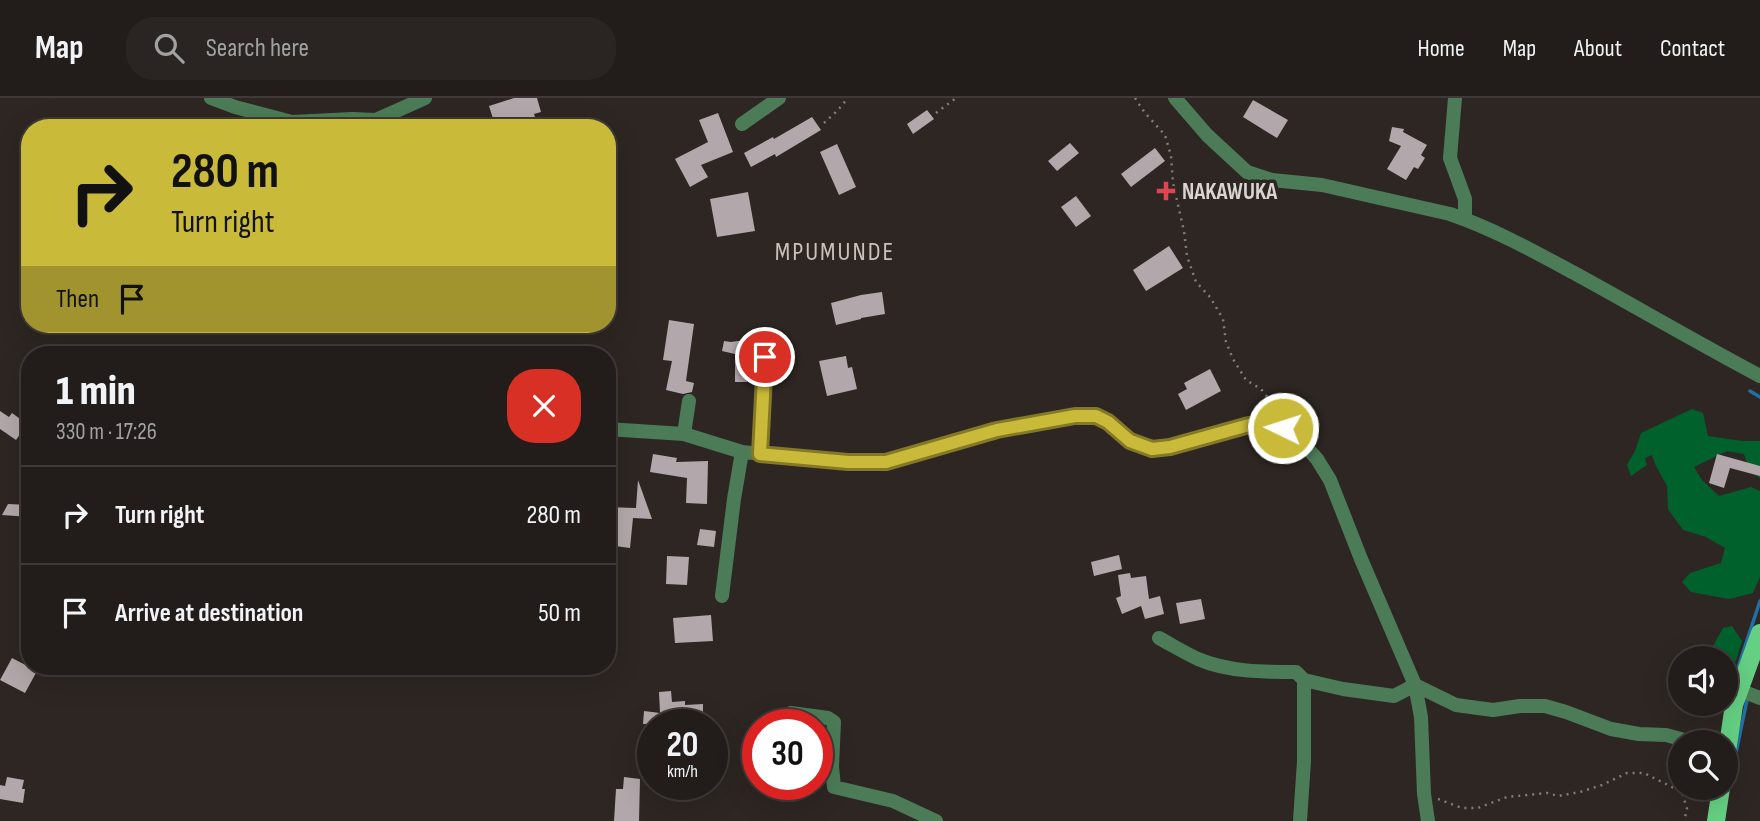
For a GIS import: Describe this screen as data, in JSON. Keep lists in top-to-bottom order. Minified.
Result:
{"districts":["MPUMUNDE"],"places":{"health":["NAKAWUKA"]},"page":{"header":"Map","search":"Search here","nav":["Home","Map","About","Contact"],"turn":["280 m","Turn right"],"then":"Then","heading":["1 min","330 m · 17:26"],"list":[{"name":"Turn right","value":"280 m"},{"name":"Arrive at destination","value":"50 m"}],"speed":"20 km/h","limit":"30"}}
